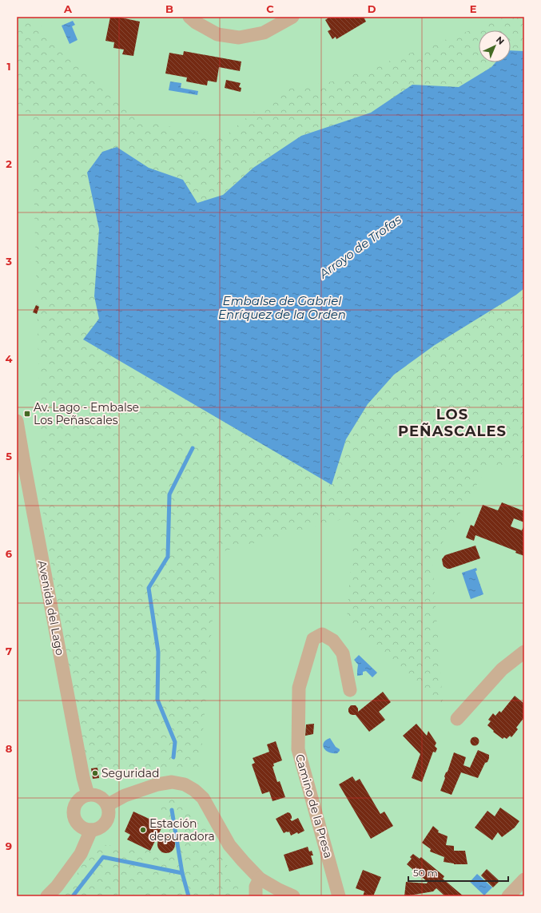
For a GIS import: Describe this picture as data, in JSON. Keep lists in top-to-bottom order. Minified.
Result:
{"streets":{"street":["Avenida del Lago","Camino de la Presa"]},"districts":["LOS PEÑASCALES"],"water":["Arroyo de Trofas","Embalse de Gabriel Enríquez de la Orden"],"places":{"transit":["Av. Lago - Embalse Los Peñascales"],"other":["Seguridad","Estación depuradora"]},"scale_bar":"50 m","north":"top right","grid":{"columns":["A","B","C","D","E"],"rows":["1","2","3","4","5","6","7","8","9"]}}
